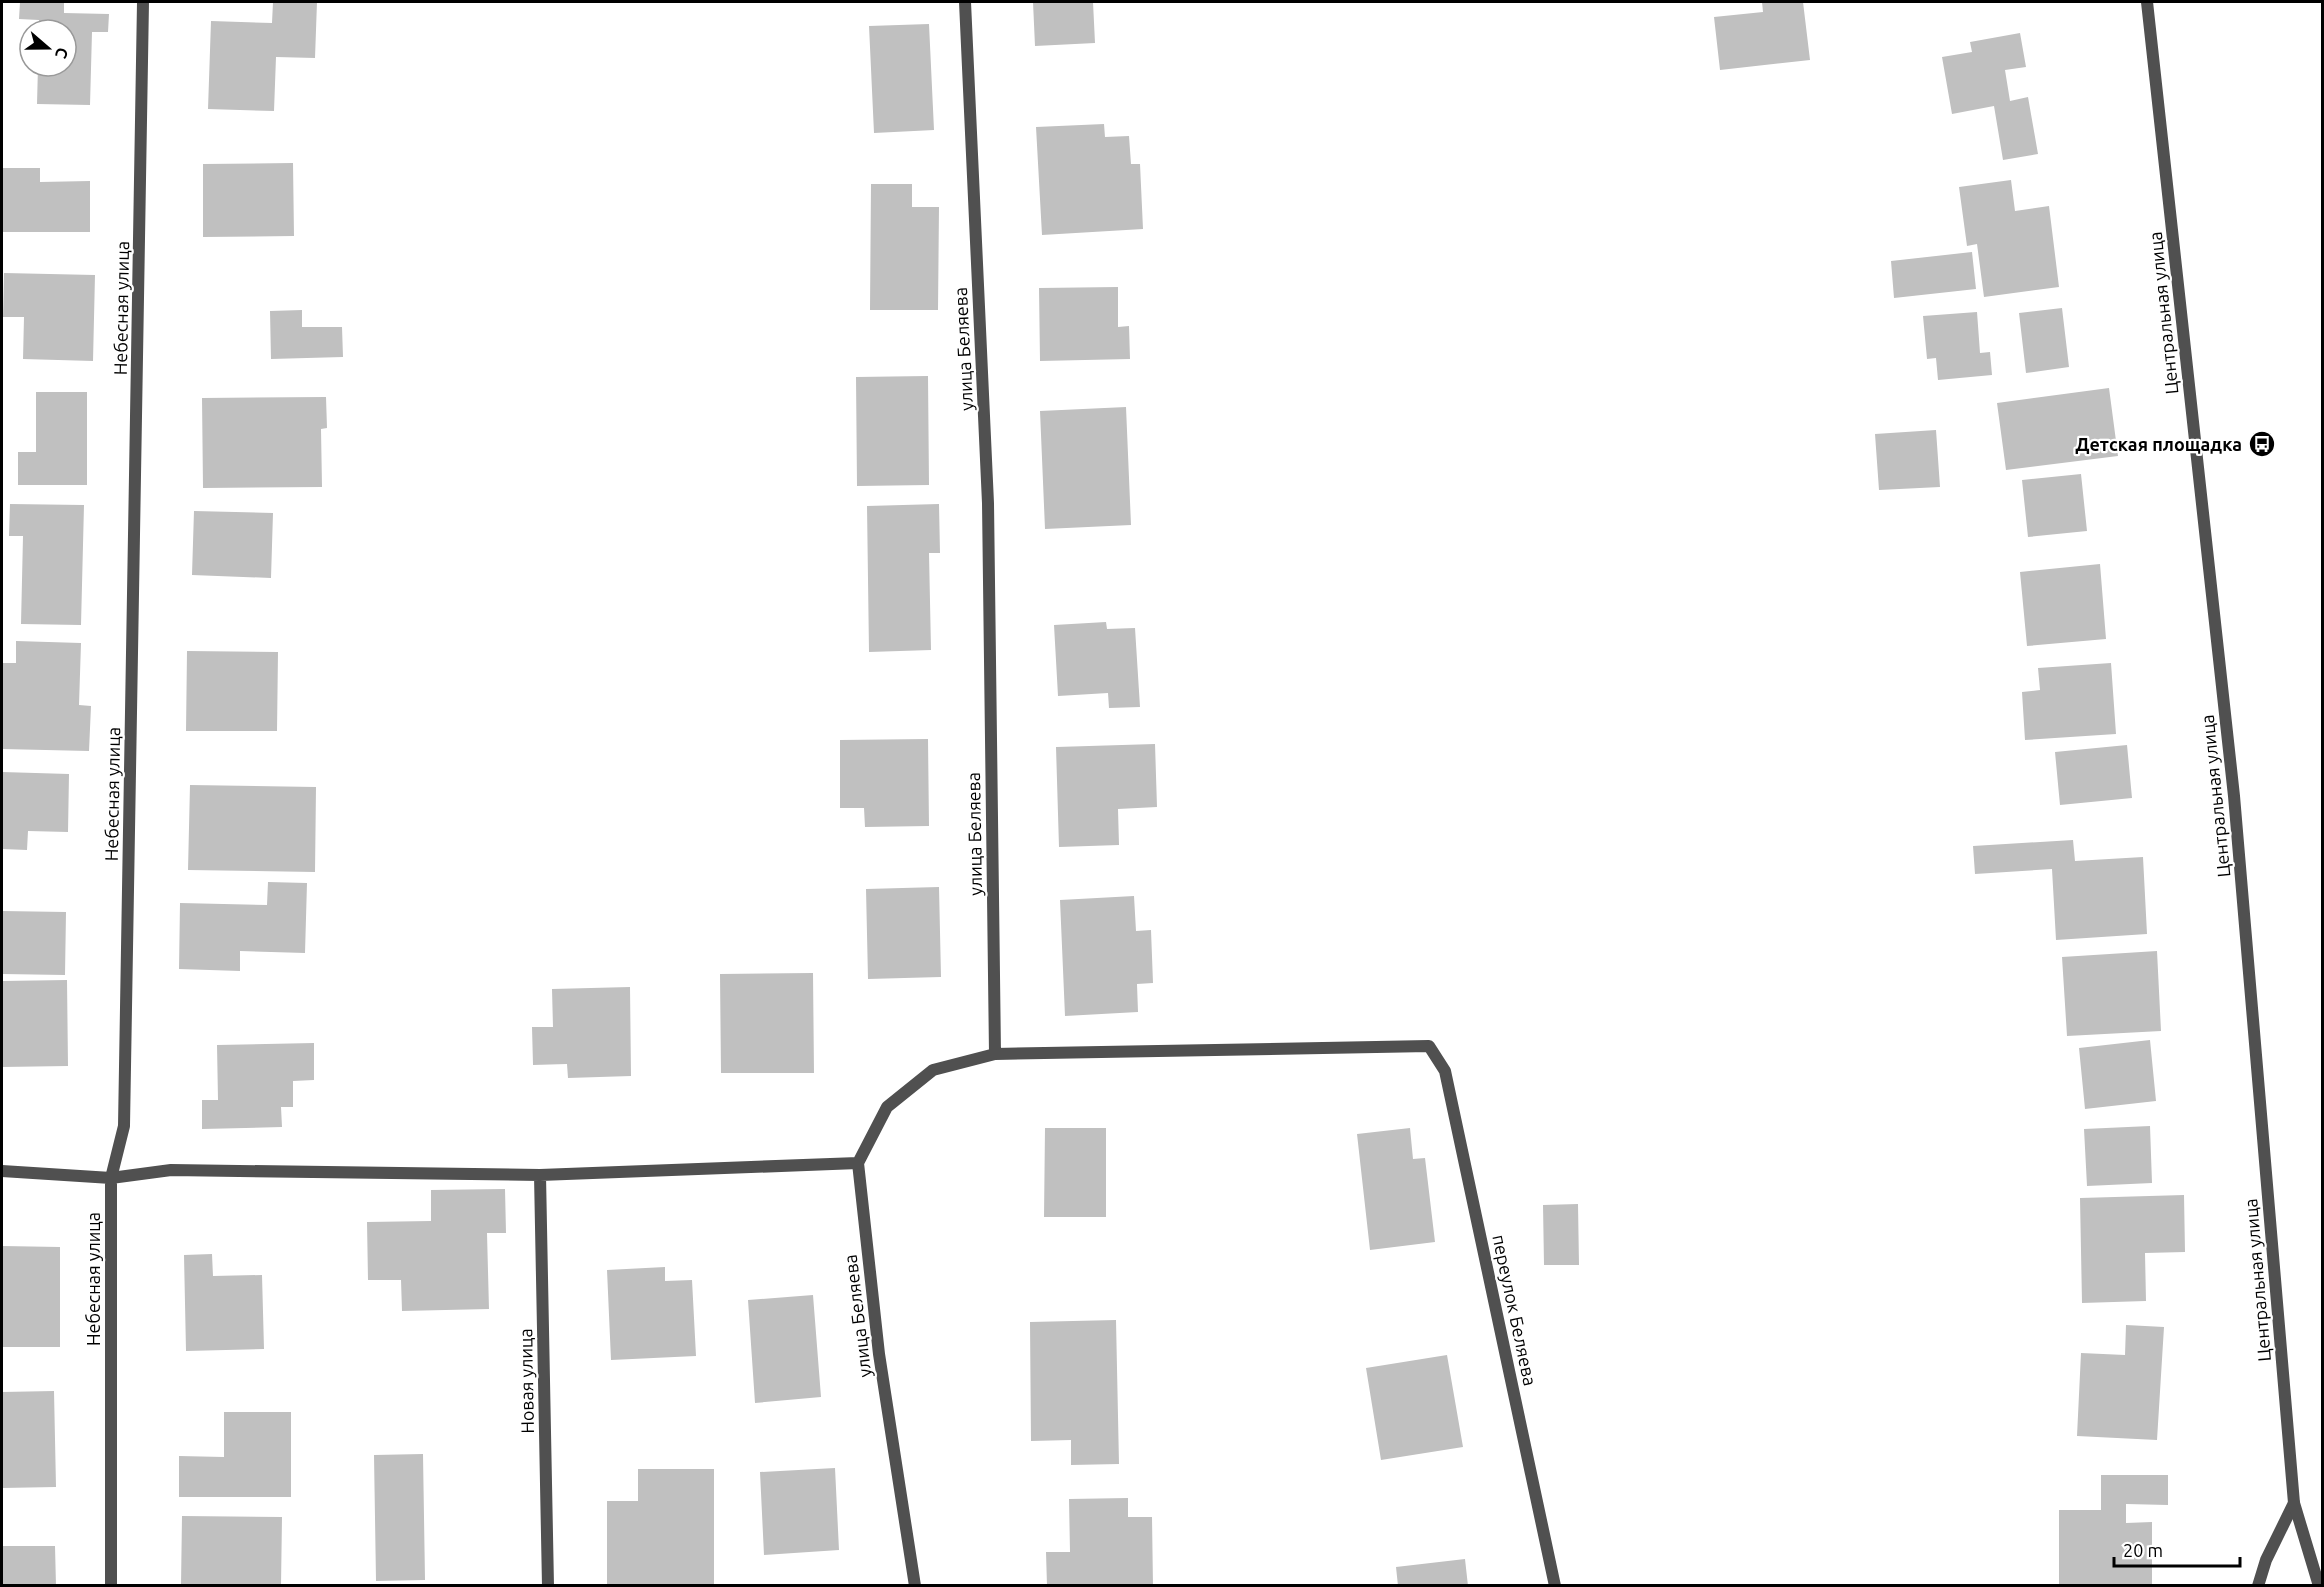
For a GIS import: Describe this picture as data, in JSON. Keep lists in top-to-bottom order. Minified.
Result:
{"streets":{"street":["Небесная улица","Центральная улица","улица Беляева","переулок Беляева","Новая улица"]},"crossings":[["улица Беляева","переулок Беляева"]],"places":{"bus stop":["Детская площадка"]},"scale_bar":"20 m","north":"right"}
